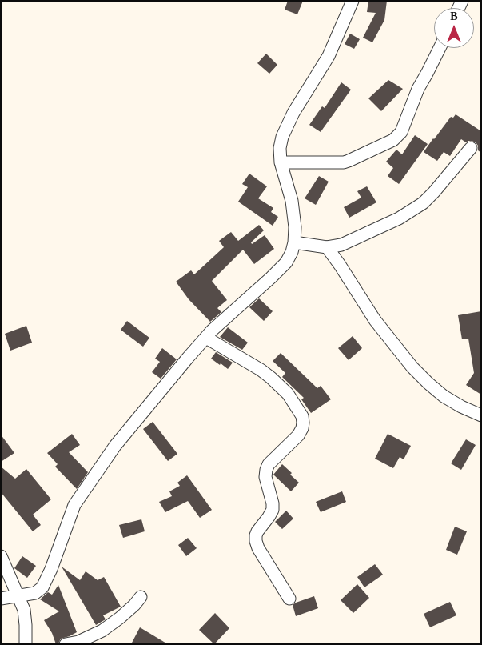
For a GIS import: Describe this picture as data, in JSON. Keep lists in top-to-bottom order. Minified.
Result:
{"north":"top"}
